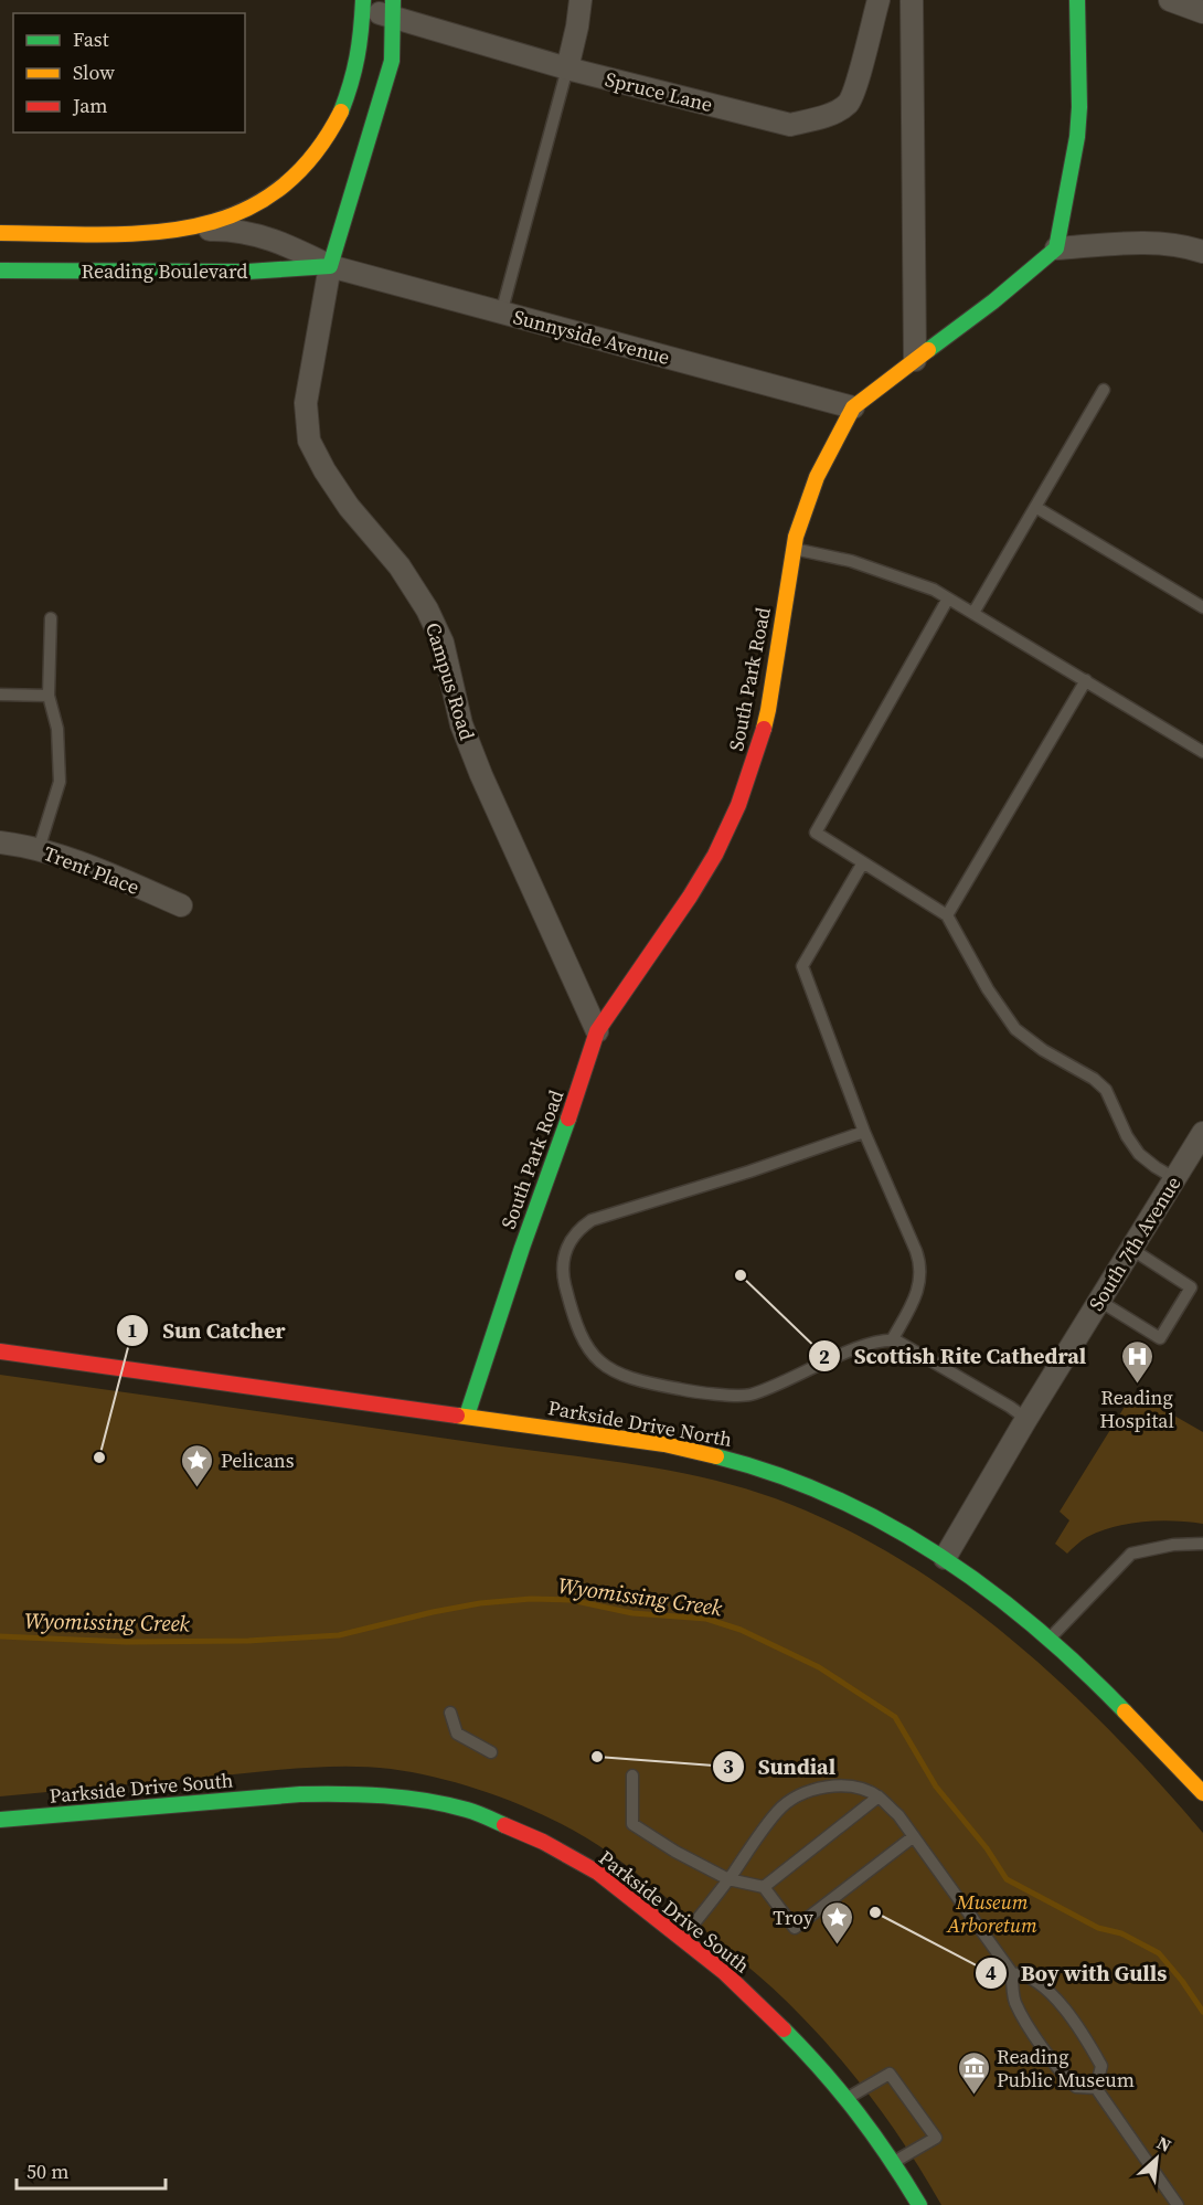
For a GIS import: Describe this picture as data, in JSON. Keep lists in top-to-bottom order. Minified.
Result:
{"streets":{"street":["Spruce Lane","Reading Boulevard","Sunnyside Avenue","South Park Road","Campus Road","Trent Place","South 7th Avenue","Parkside Drive North","Parkside Drive South"]},"crossings":[["Spruce Lane","Reading Boulevard"],["Reading Boulevard","Sunnyside Avenue"],["Reading Boulevard","Campus Road"],["Sunnyside Avenue","South Park Road"],["Sunnyside Avenue","Campus Road"],["South Park Road","Campus Road"],["South Park Road","Parkside Drive North"],["South 7th Avenue","Parkside Drive North"]],"water":["Wyomissing Creek"],"parks":["Museum Arboretum"],"places":{"other":["Scottish Rite Cathedral","Sun Catcher","Sundial","Boy with Gulls"],"hospital":["Reading Hospital"],"place":["Pelicans","Troy"],"museum":["Reading Public Museum"]},"legend":["Fast","Slow","Jam"],"scale_bar":"50 m","north":"top right"}
